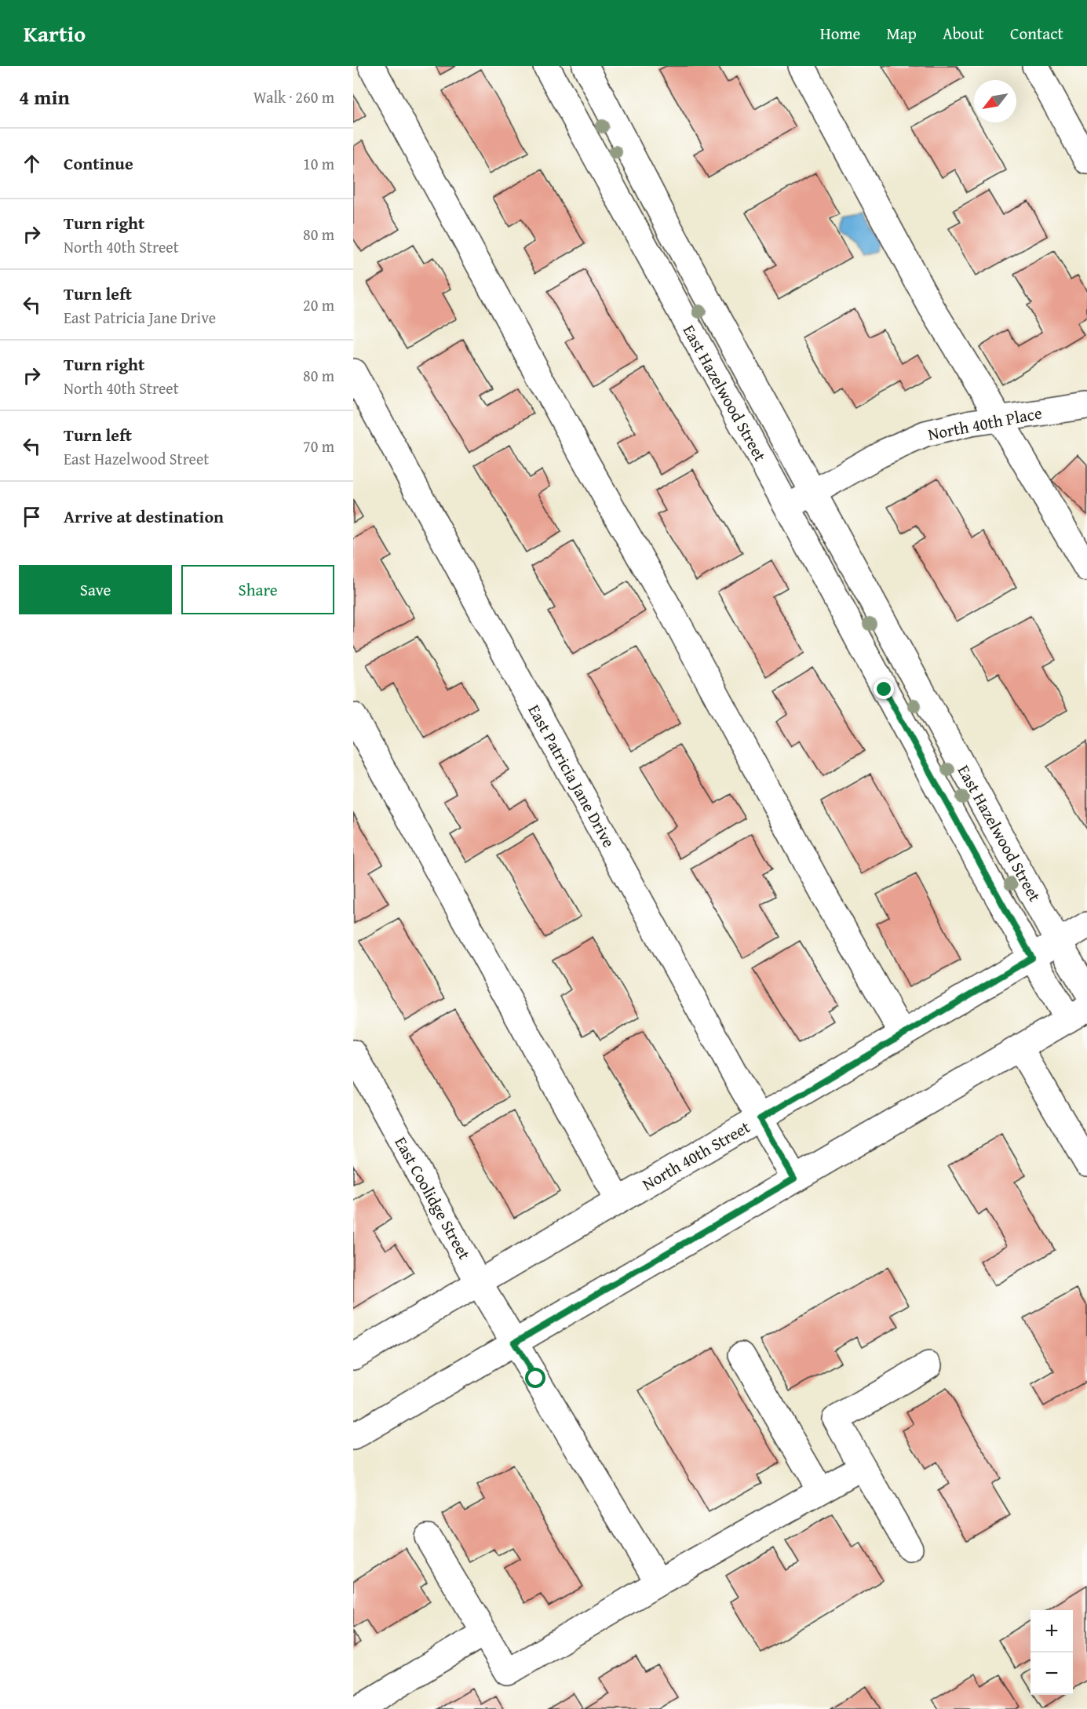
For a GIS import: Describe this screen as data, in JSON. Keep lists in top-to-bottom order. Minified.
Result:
{"streets":{"street":["East Hazelwood Street","North 40th Place","East Patricia Jane Drive","North 40th Street","East Coolidge Street"]},"crossings":[["East Hazelwood Street","North 40th Place"],["East Hazelwood Street","North 40th Street"],["East Patricia Jane Drive","North 40th Street"],["North 40th Street","East Coolidge Street"]],"north":"bottom left","page":{"header":"Kartio","nav":["Home","Map","About","Contact"],"heading":["4 min","Walk · 260 m"],"list":[["Continue","10 m"],["Turn right","North 40th Street","80 m"],["Turn left","East Patricia Jane Drive","20 m"],["Turn right","North 40th Street","80 m"],["Turn left","East Hazelwood Street","70 m"],"Arrive at destination"],"buttons":["Save","Share"],"map_buttons":["+","−"]}}
